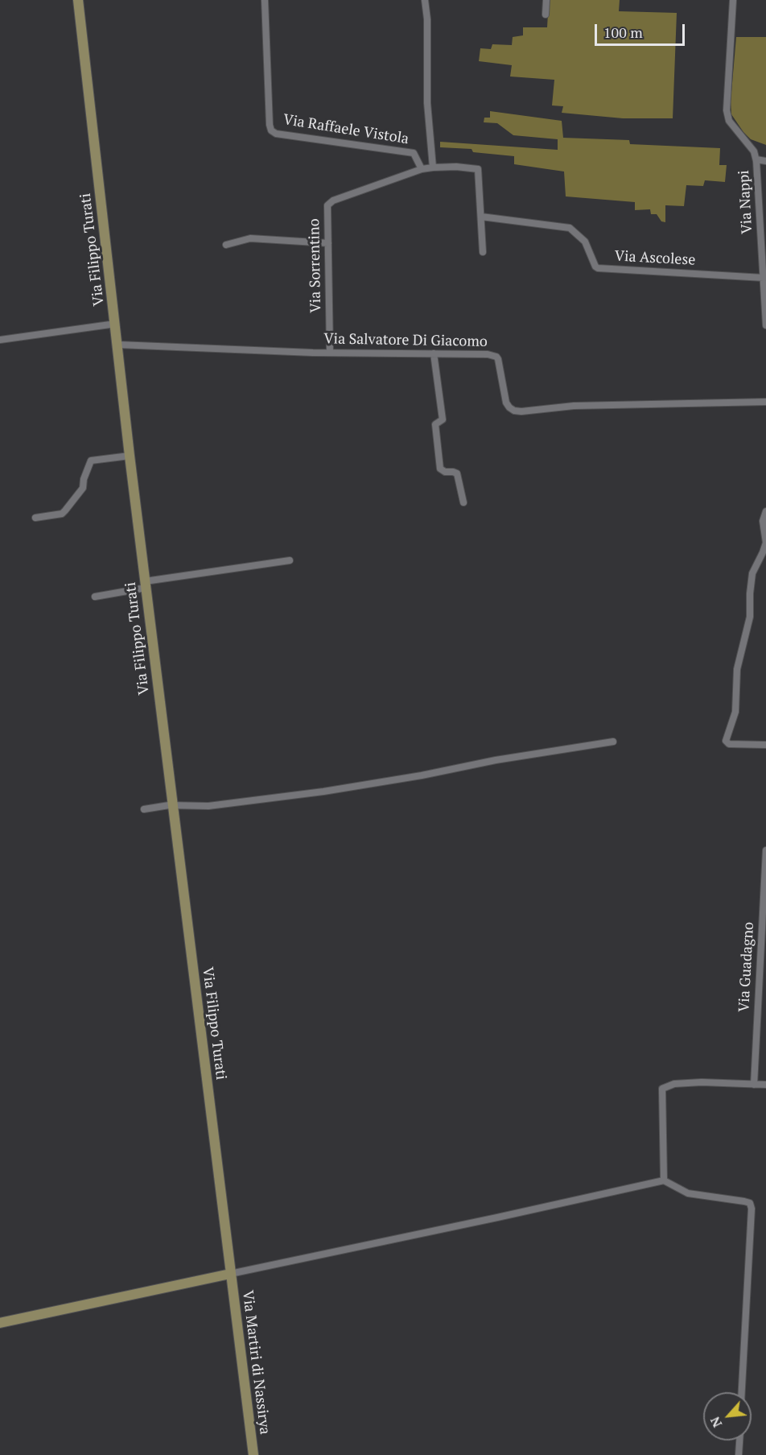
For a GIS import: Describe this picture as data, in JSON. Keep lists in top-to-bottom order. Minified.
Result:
{"streets":{"street":["Via Raffaele Vistola","Via Nappi","Via Filippo Turati","Via Ascolese","Via Sorrentino","Via Salvatore Di Giacomo","Via Guadagno","Via Martiri di Nassirya"]},"crossings":[["Via Raffaele Vistola","Via Sorrentino"],["Via Nappi","Via Ascolese"],["Via Filippo Turati","Via Salvatore Di Giacomo"],["Via Filippo Turati","Via Martiri di Nassirya"],["Via Ascolese","Via Sorrentino"],["Via Sorrentino","Via Salvatore Di Giacomo"]],"scale_bar":"100 m","north":"bottom left"}
